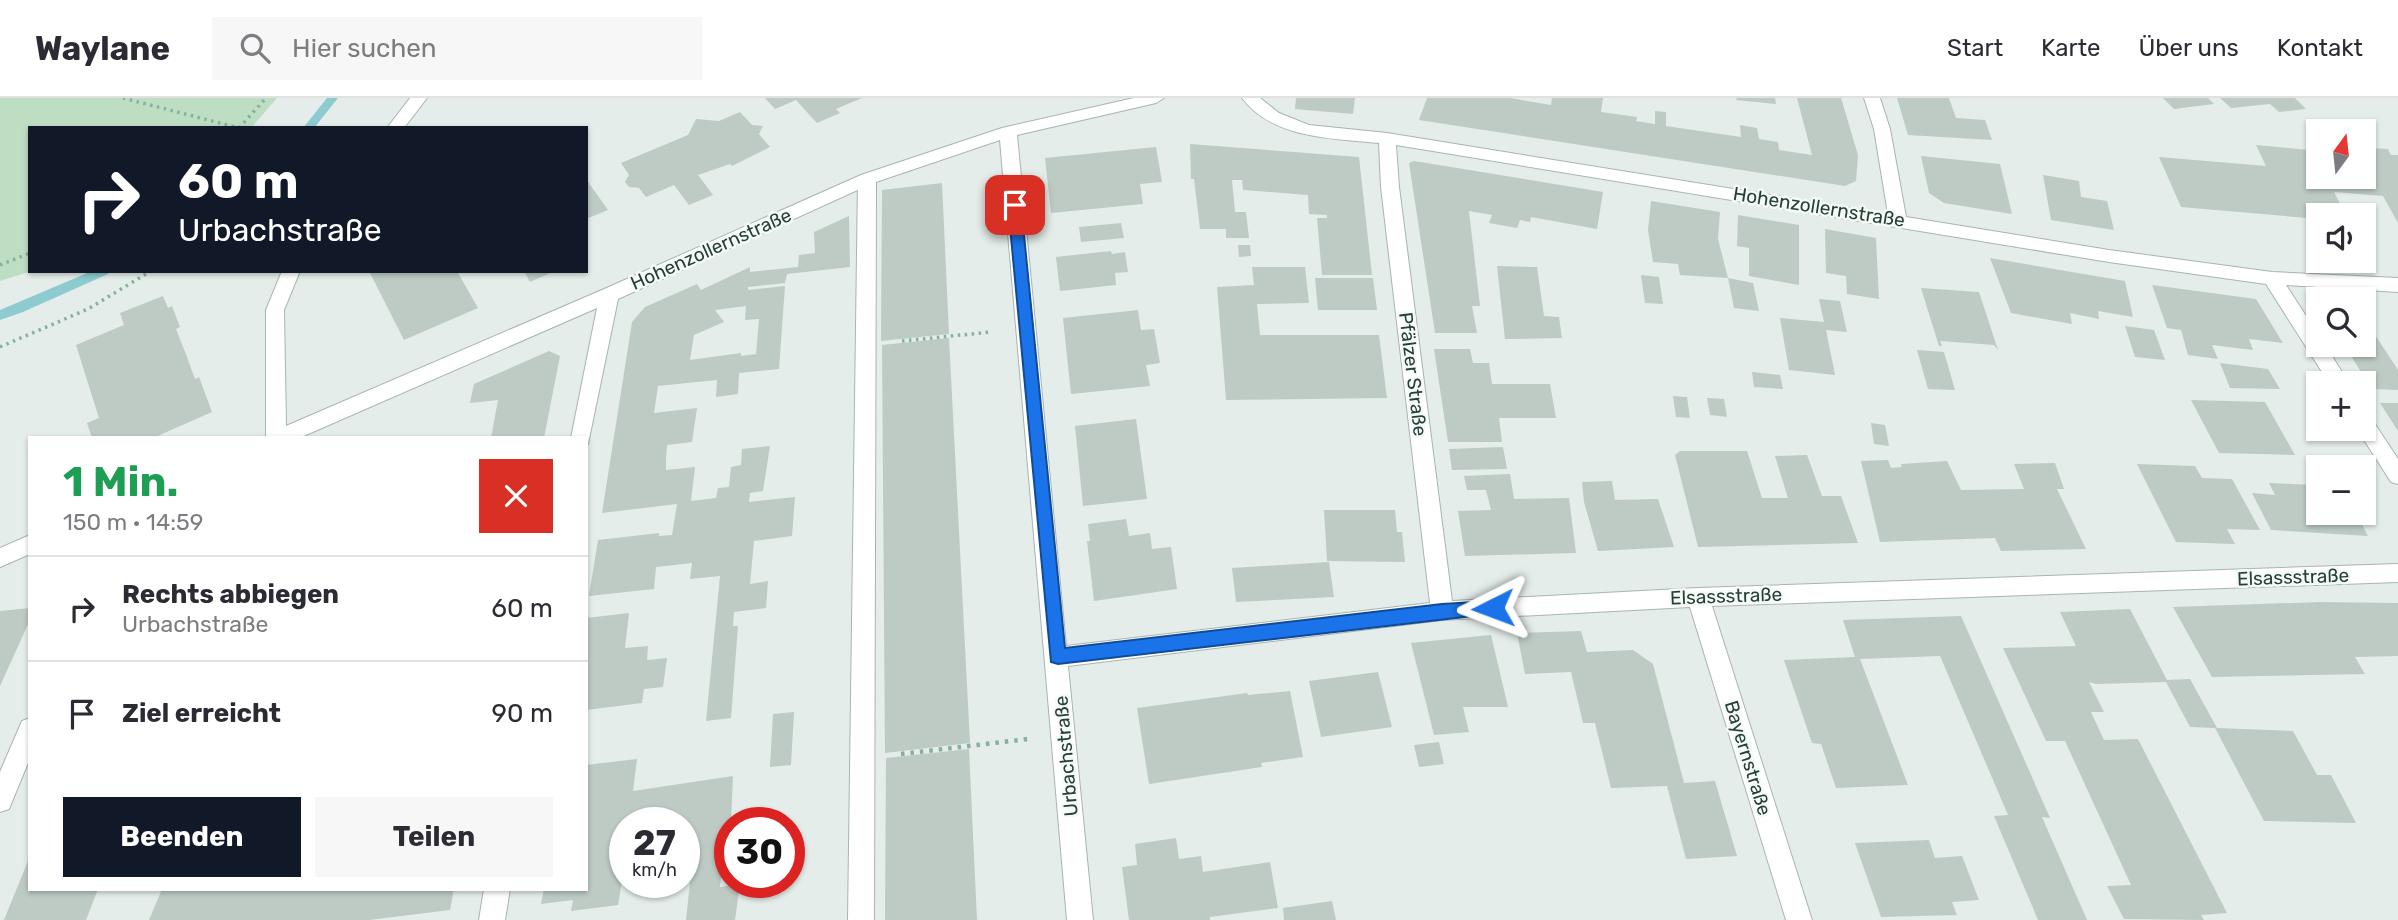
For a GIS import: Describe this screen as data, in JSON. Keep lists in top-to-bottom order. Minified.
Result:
{"streets":{"street":["Hohenzollernstraße","Pfälzer Straße","Elsassstraße","Urbachstraße","Bayernstraße"]},"crossings":[["Hohenzollernstraße","Pfälzer Straße"],["Hohenzollernstraße","Urbachstraße"],["Pfälzer Straße","Elsassstraße"],["Elsassstraße","Urbachstraße"],["Elsassstraße","Bayernstraße"]],"north":"top","page":{"header":"Waylane","search":"Hier suchen","nav":["Start","Karte","Über uns","Kontakt"],"map_buttons":["+","−"],"turn":["60 m","Urbachstraße"],"heading":["1 Min.","150 m · 14:59"],"list":[{"name":"Rechts abbiegen","note":"Urbachstraße","value":"60 m"},{"name":"Ziel erreicht","value":"90 m"}],"buttons":["Beenden","Teilen"],"speed":"27 km/h","limit":"30"}}
